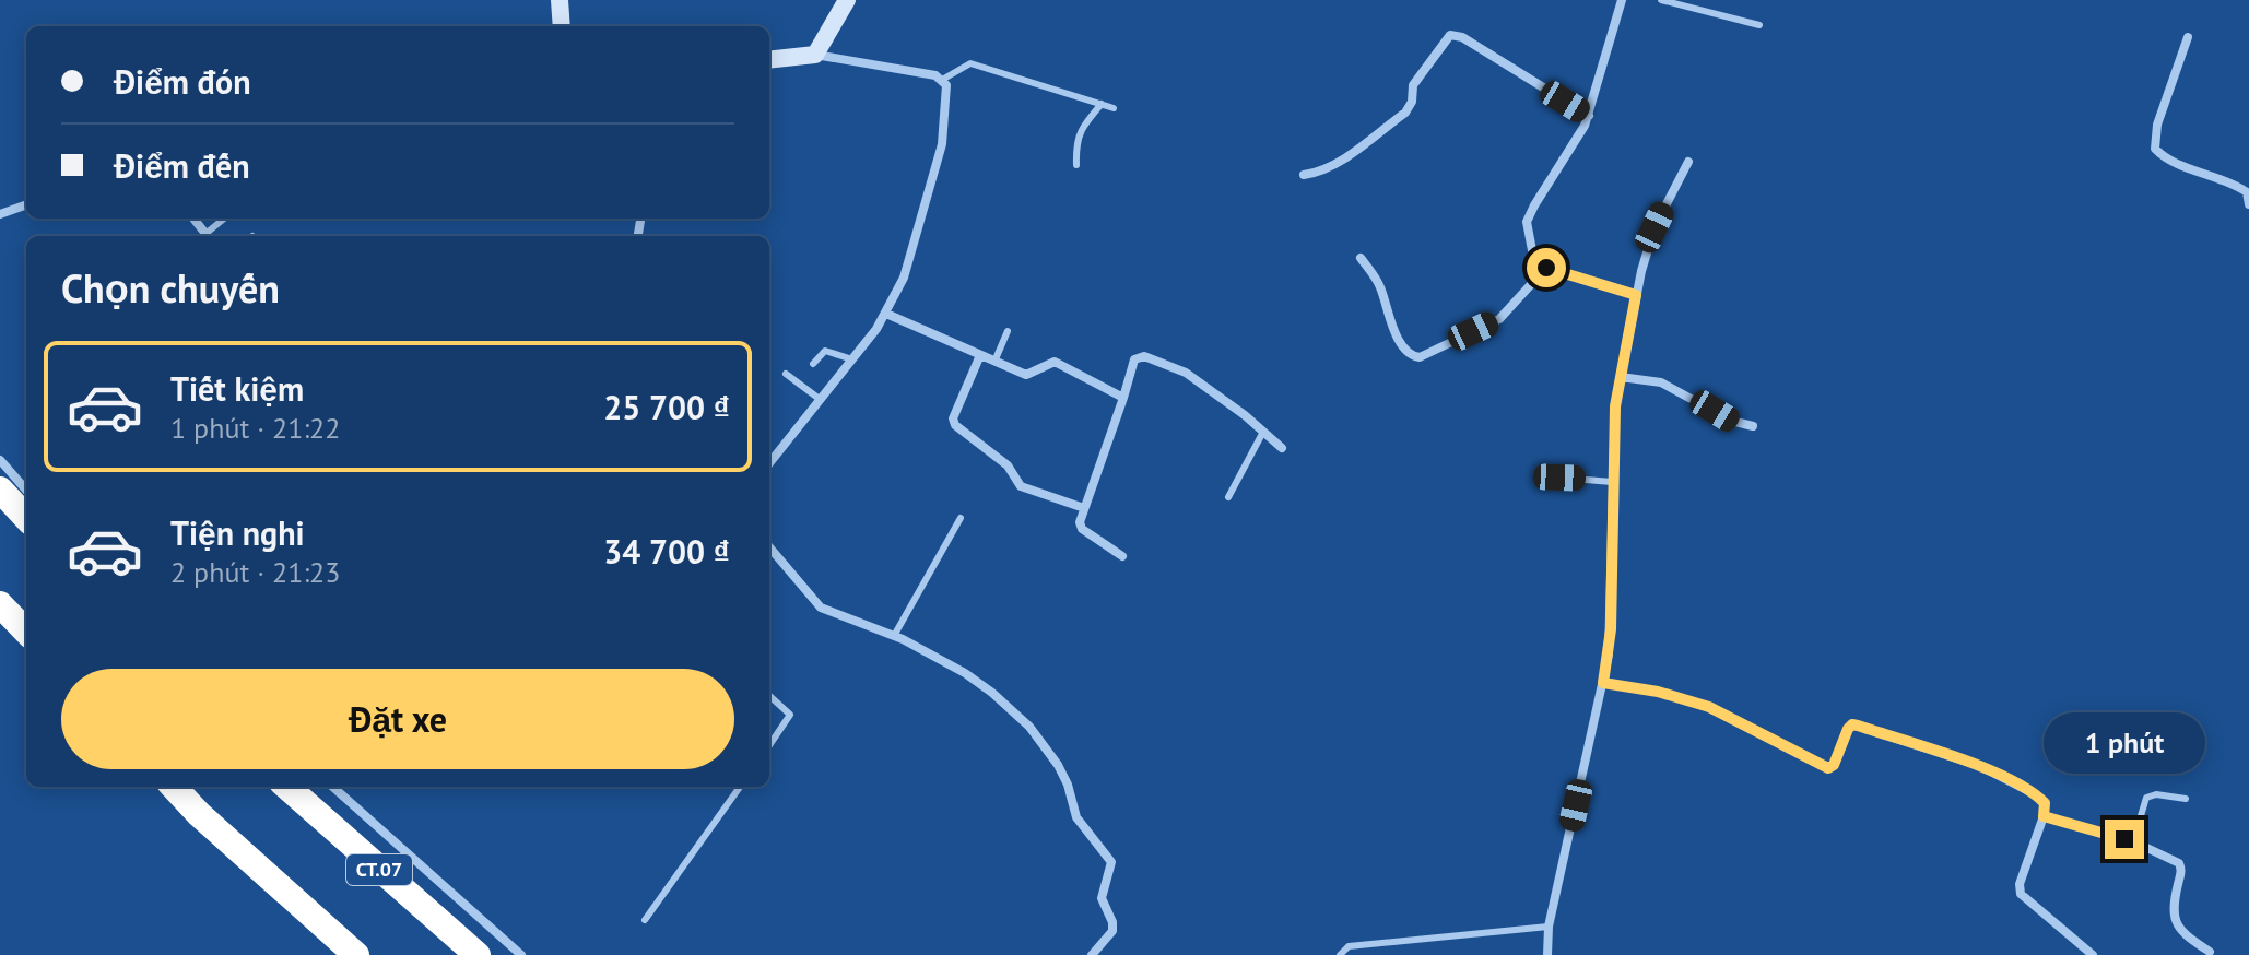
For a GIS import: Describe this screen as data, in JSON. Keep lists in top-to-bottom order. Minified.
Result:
{"streets":{"highway":["CT.07"]},"page":{"banner":["Điểm đón","Điểm đến"],"heading":"Chọn chuyến","list":[{"name":"Tiết kiệm","note":"1 phút · 21:22","value":"25 700 ₫"},{"name":"Tiện nghi","note":"2 phút · 21:23","value":"34 700 ₫"}],"buttons":"Đặt xe","bubble":"1 phút"}}
